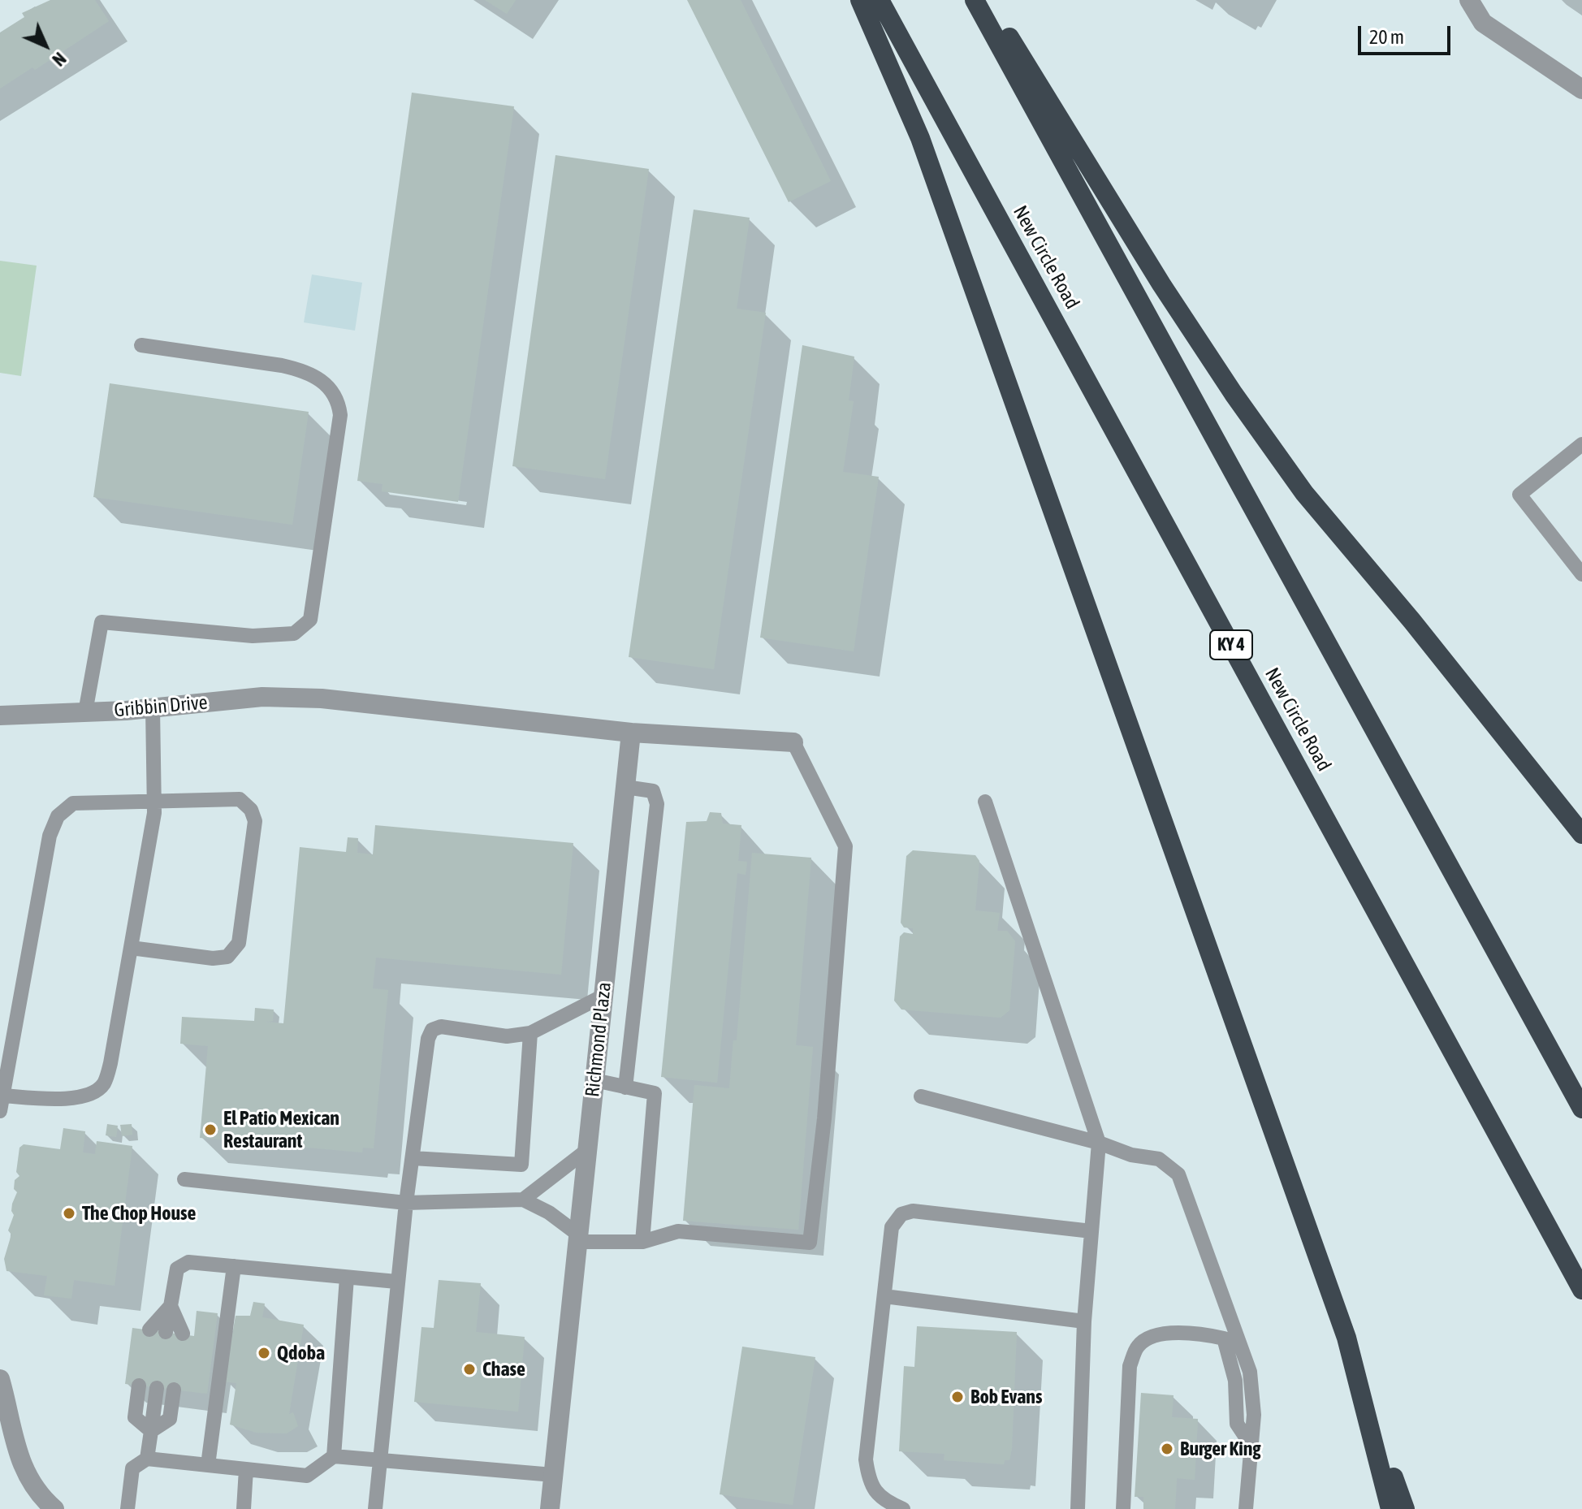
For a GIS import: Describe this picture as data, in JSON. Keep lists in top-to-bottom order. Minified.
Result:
{"streets":{"highway":["New Circle Road","KY 4"],"street":["Gribbin Drive","Richmond Plaza"]},"crossings":[["Gribbin Drive","Richmond Plaza"]],"places":["El Patio Mexican Restaurant","The Chop House","Qdoba","Chase","Bob Evans","Burger King"],"scale_bar":"20 m","north":"bottom right"}
